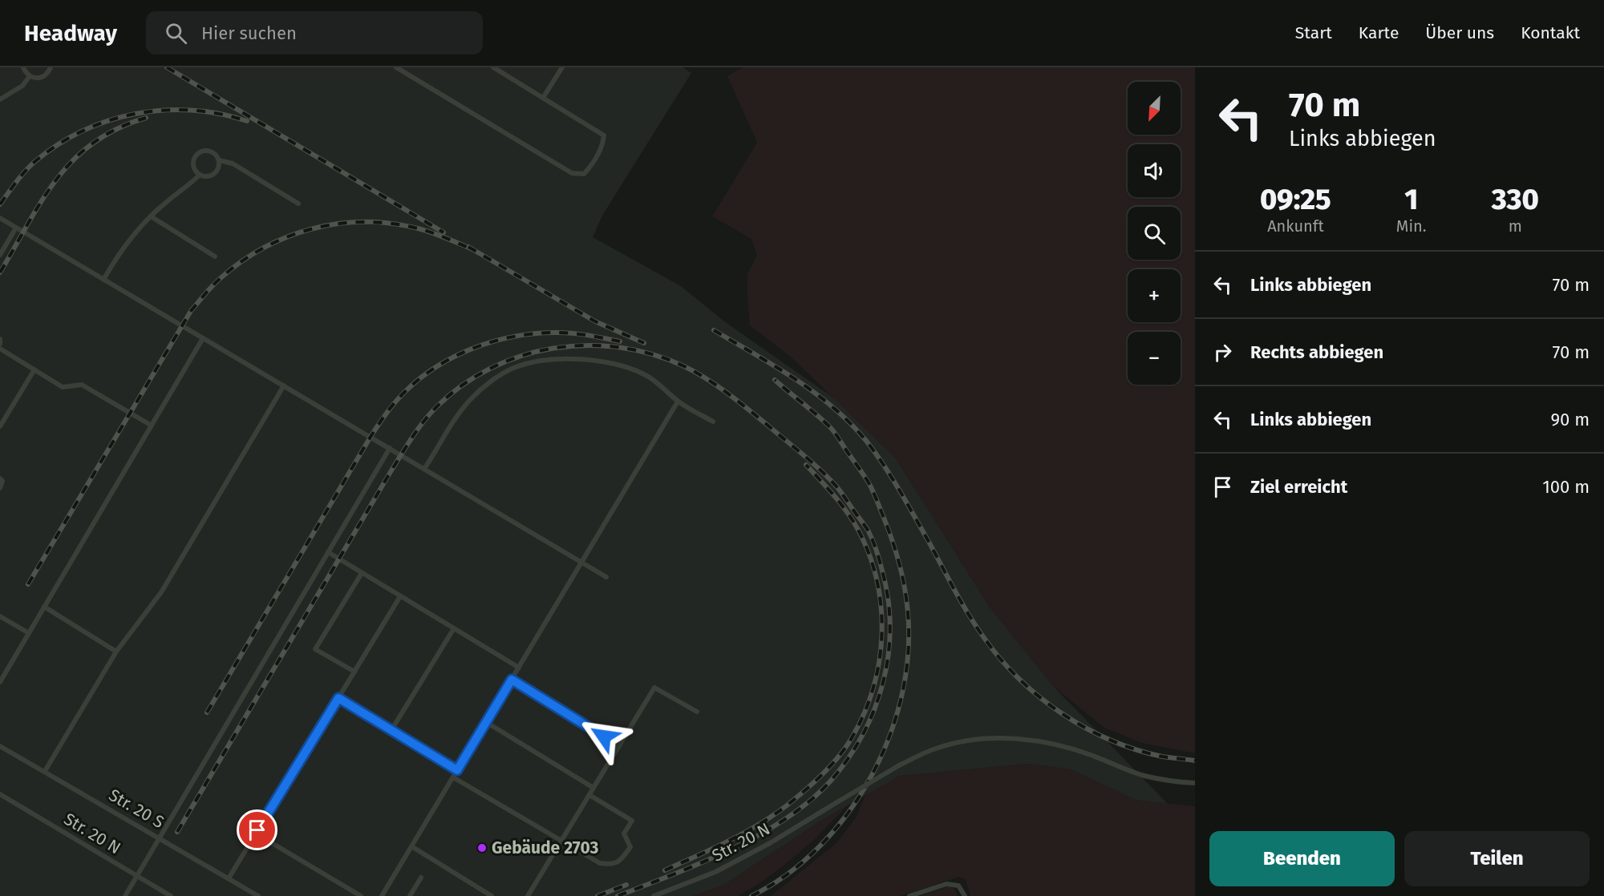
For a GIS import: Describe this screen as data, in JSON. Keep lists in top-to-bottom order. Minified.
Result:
{"streets":{"lane":["Str. 20 S","Str. 20 N"]},"places":["Gebäude 2703"],"north":"bottom left","page":{"header":"Headway","search":"Hier suchen","nav":["Start","Karte","Über uns","Kontakt"],"turn":["70 m","Links abbiegen"],"map_buttons":["+","−"],"eta":["09:25","Ankunft","1","Min.","330","m"],"list":[{"name":"Links abbiegen","value":"70 m"},{"name":"Rechts abbiegen","value":"70 m"},{"name":"Links abbiegen","value":"90 m"},{"name":"Ziel erreicht","value":"100 m"}],"buttons":["Beenden","Teilen"]}}
